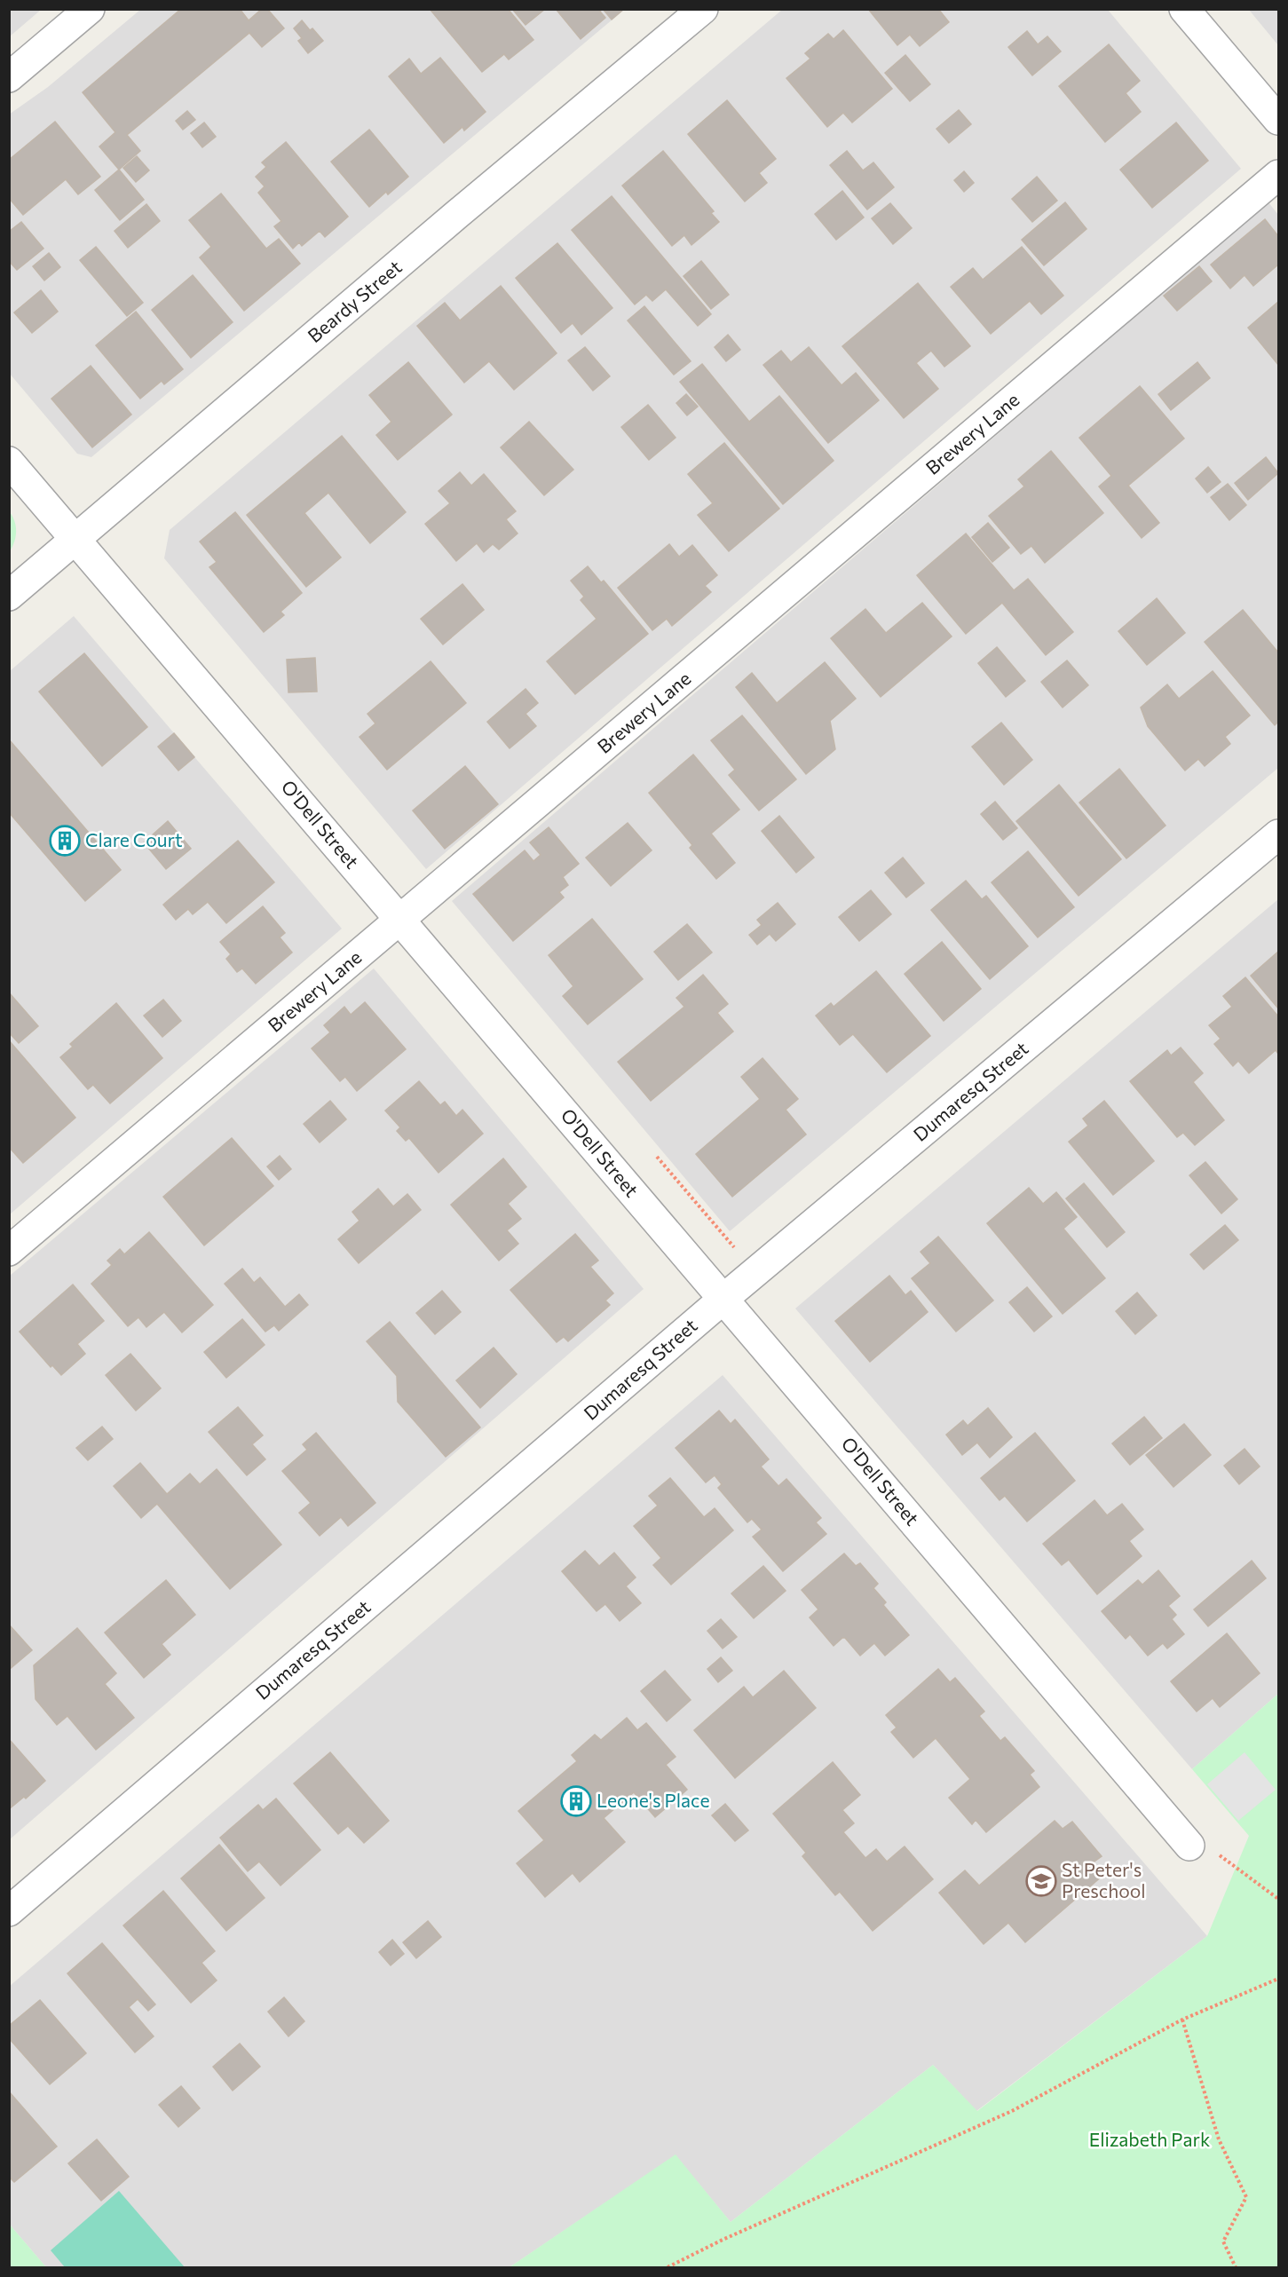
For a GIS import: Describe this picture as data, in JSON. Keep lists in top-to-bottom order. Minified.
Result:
{"streets":{"street":["Beardy Street","Brewery Lane","O'Dell Street","Dumaresq Street"]},"crossings":[["Beardy Street","O'Dell Street"],["Brewery Lane","O'Dell Street"],["O'Dell Street","Dumaresq Street"]],"parks":["Elizabeth Park"],"places":{"building":["Clare Court","Leone's Place"],"school or university":["St Peter's Preschool"]}}
